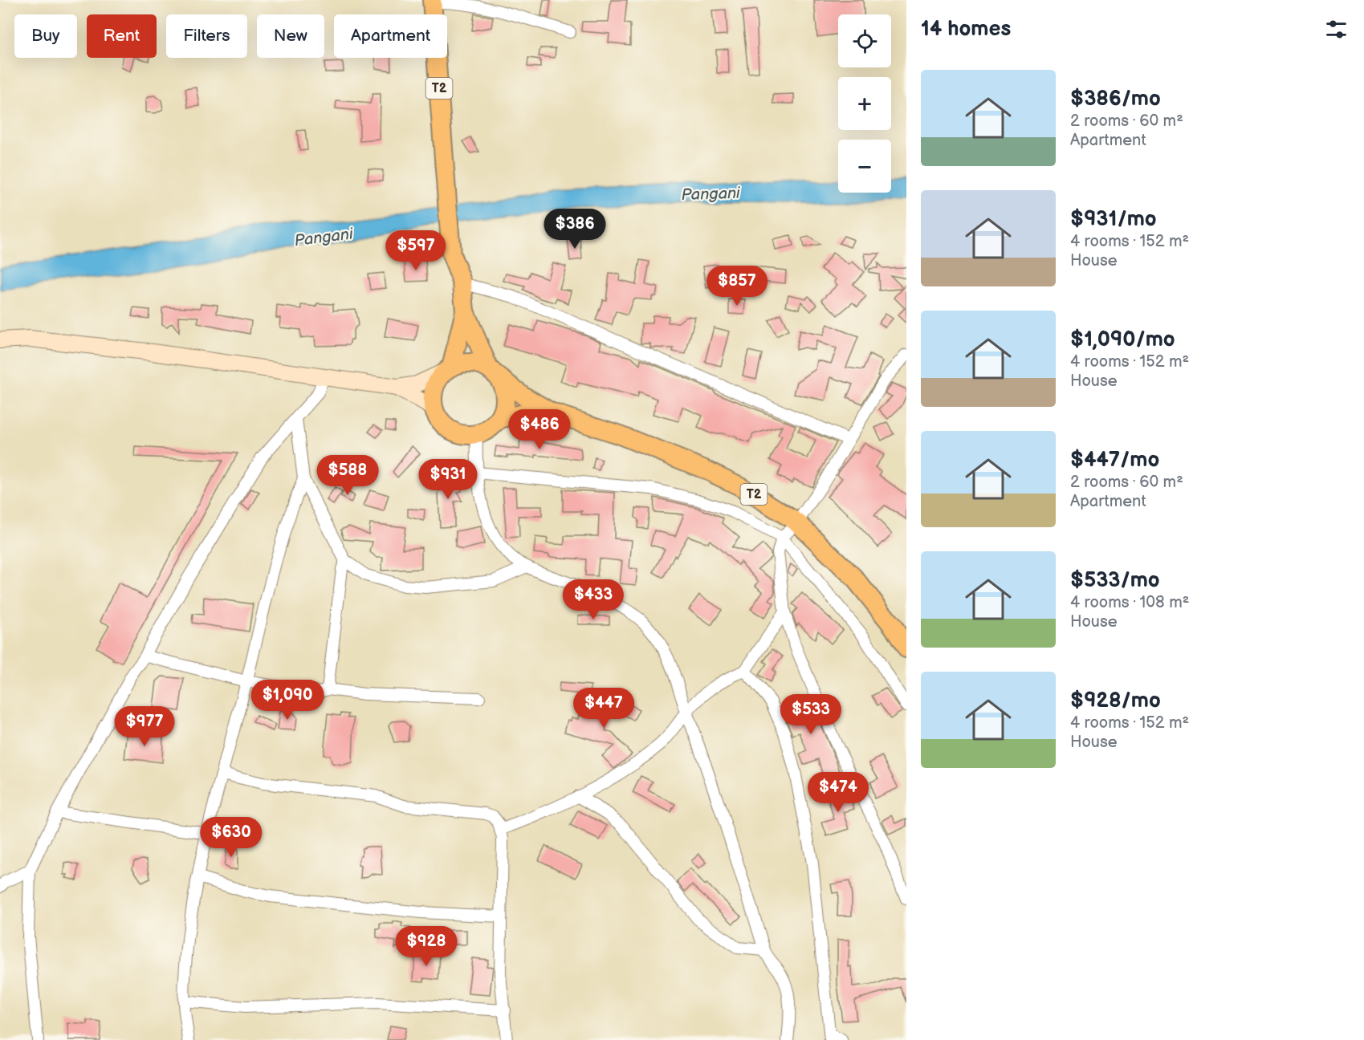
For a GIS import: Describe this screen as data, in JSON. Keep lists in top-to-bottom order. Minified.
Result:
{"streets":{"highway":["T2"]},"water":["Pangani"],"page":{"heading":"14 homes","map_buttons":["+","−"],"chip":["Buy","Rent","Filters","New","Apartment"],"list":[{"name":"$386/mo","note":"2 rooms · 60 m² · Apartment"},{"name":"$931/mo","note":"4 rooms · 152 m² · House"},{"name":"$1,090/mo","note":"4 rooms · 152 m² · House"},{"name":"$447/mo","note":"2 rooms · 60 m² · Apartment"},{"name":"$533/mo","note":"4 rooms · 108 m² · House"},{"name":"$928/mo","note":"4 rooms · 152 m² · House"}],"price":["$386","$597","$857","$486","$588","$931","$433","$1,090","$447","$533","$977","$474","$630","$928"]}}
